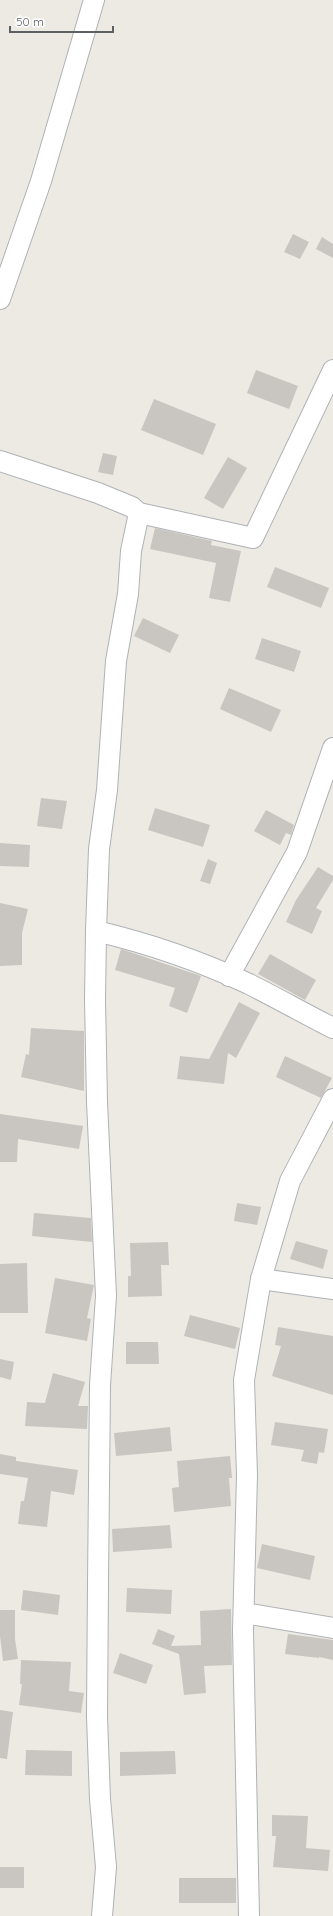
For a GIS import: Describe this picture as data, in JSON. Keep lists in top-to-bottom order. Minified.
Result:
{"scale_bar":"50 m"}
